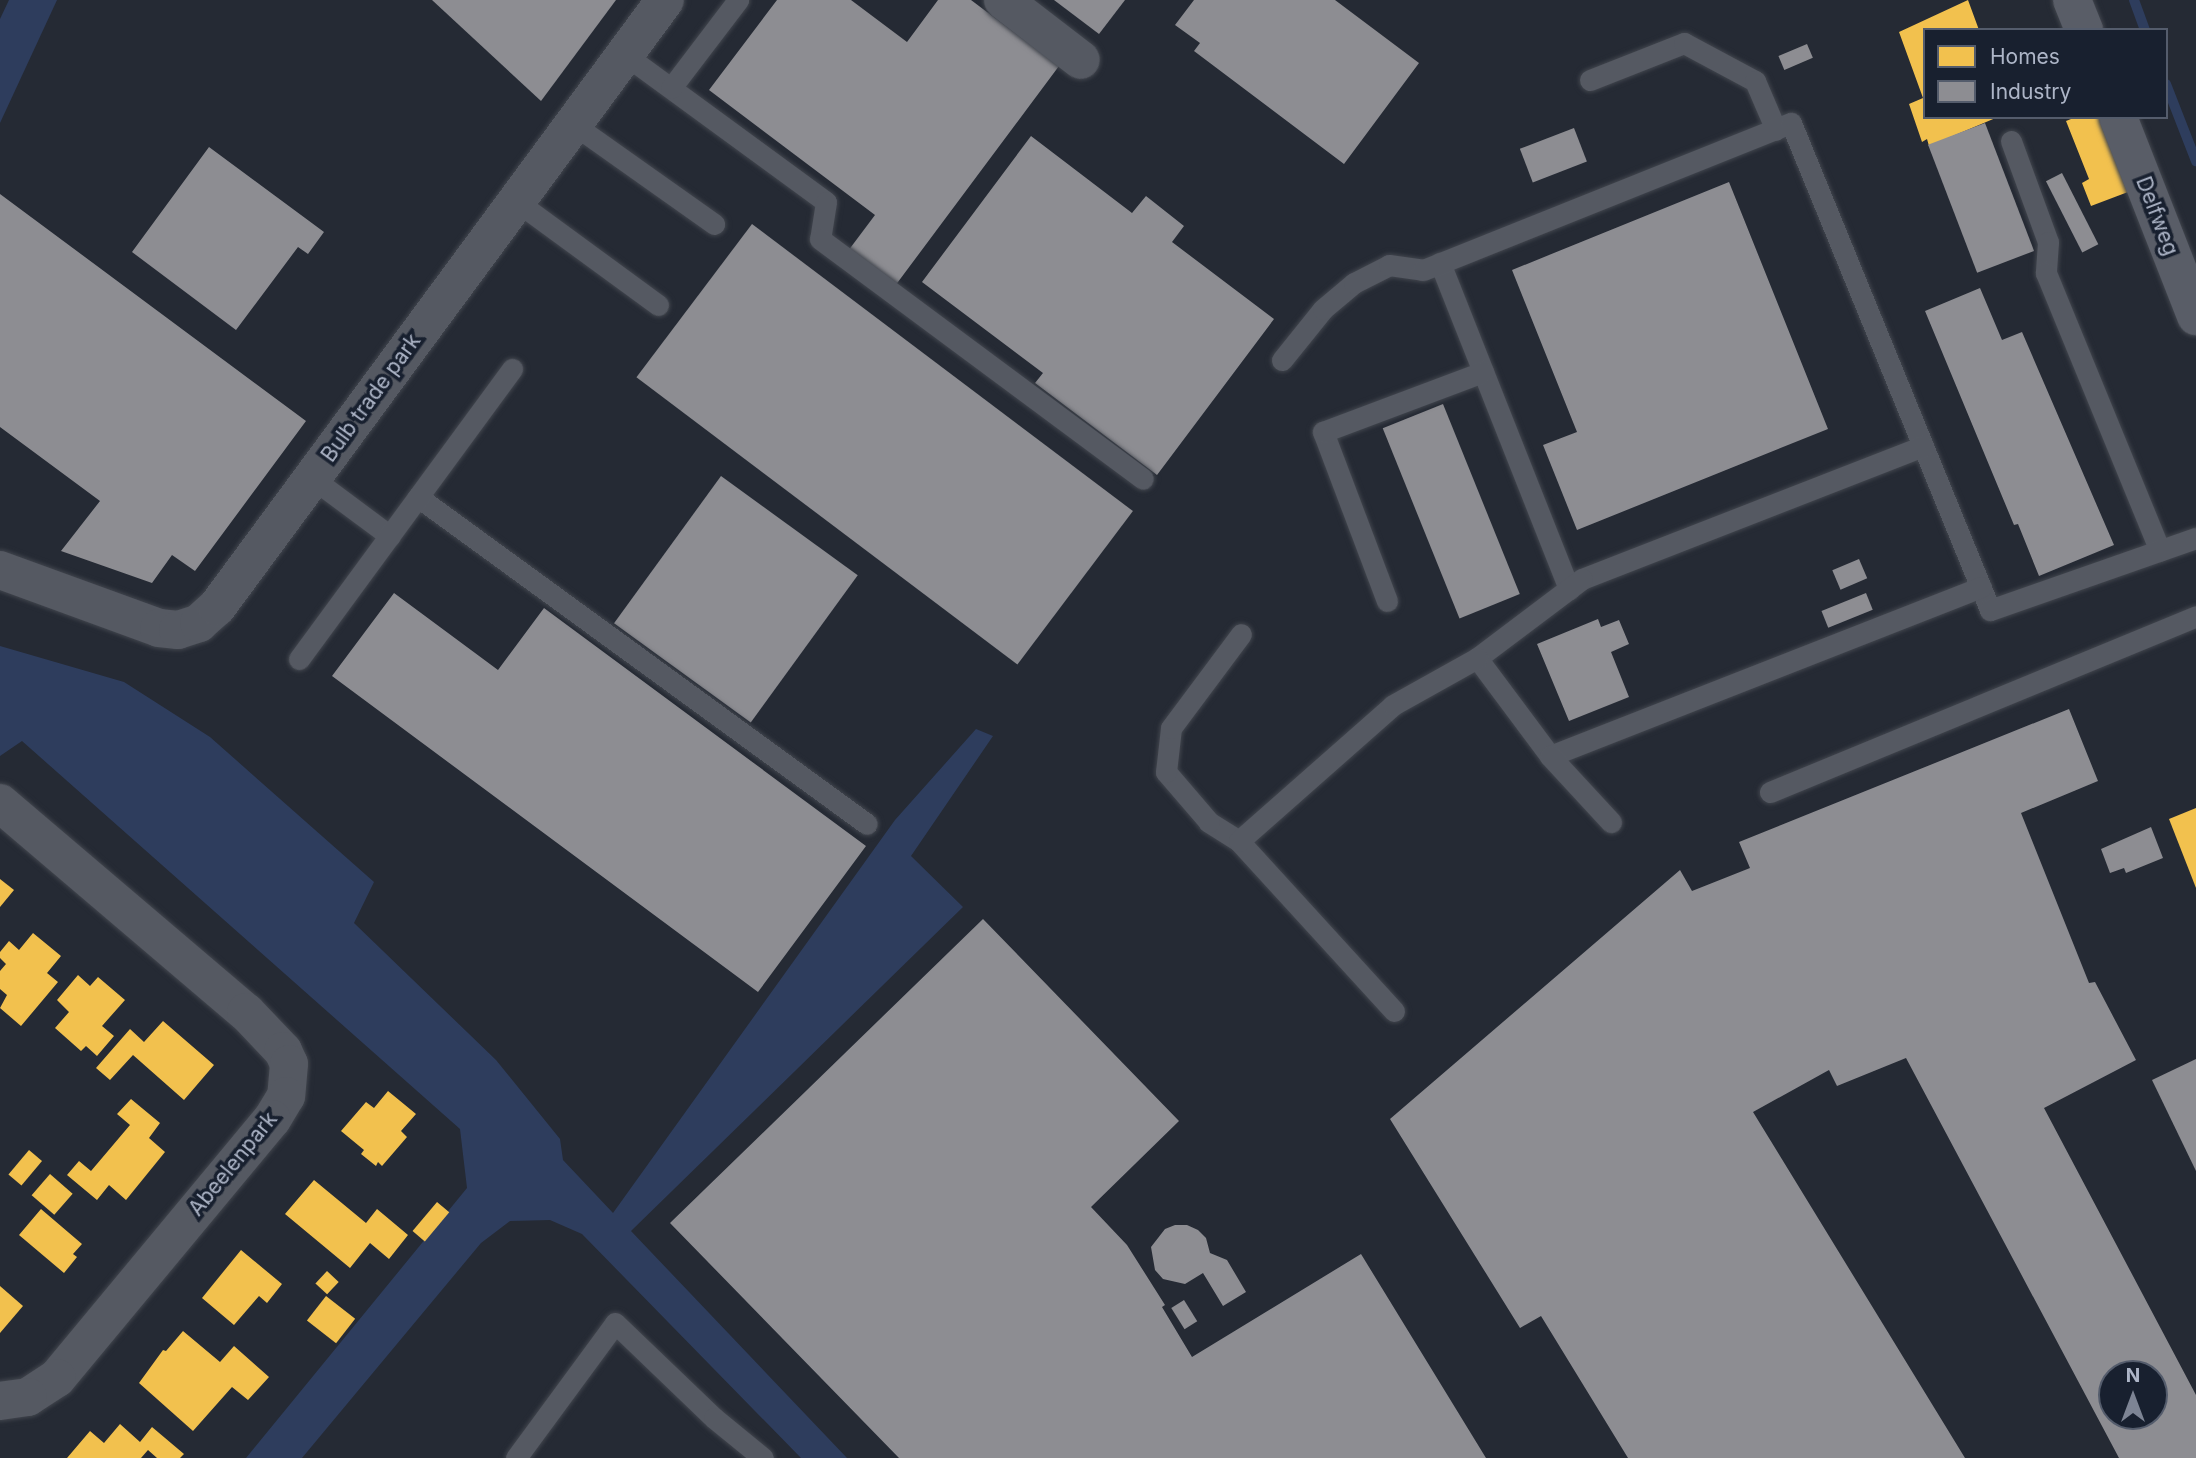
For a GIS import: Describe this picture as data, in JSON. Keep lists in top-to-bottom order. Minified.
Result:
{"streets":{"main road":["Delfweg"],"street":["Bulb trade park","Abeelenpark"]},"legend":["Homes","Industry"],"north":"top"}
